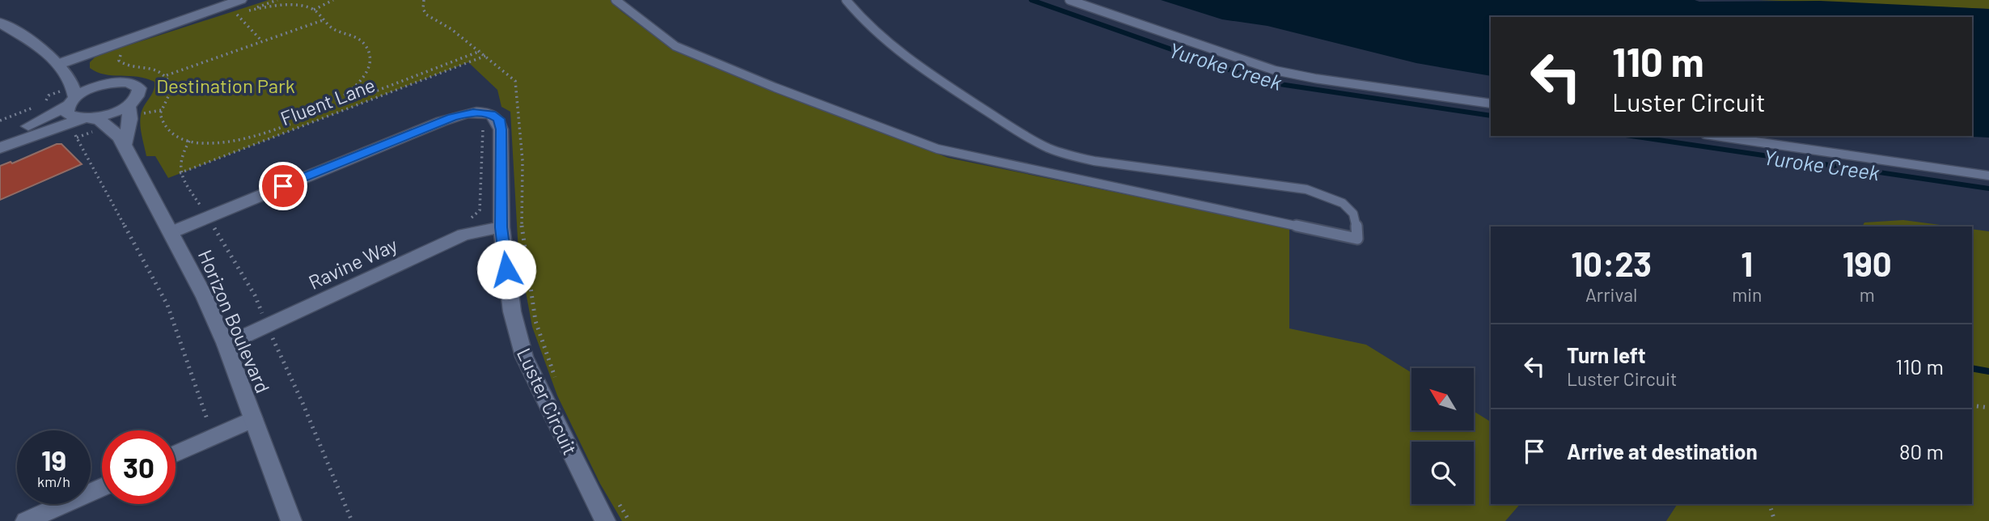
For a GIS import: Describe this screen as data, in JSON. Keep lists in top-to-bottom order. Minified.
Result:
{"streets":{"street":["Ravine Way","Horizon Boulevard","Luster Circuit"],"path":["Fluent Lane"]},"crossings":[["Ravine Way","Horizon Boulevard"],["Ravine Way","Luster Circuit"],["Horizon Boulevard","Luster Circuit"]],"water":["Yuroke Creek"],"parks":["Destination Park"],"north":"top left","page":{"turn":["110 m","Luster Circuit"],"eta":["10:23","Arrival","1","min","190","m"],"list":[{"name":"Turn left","note":"Luster Circuit","value":"110 m"},{"name":"Arrive at destination","value":"80 m"}],"speed":"19 km/h","limit":"30"}}
